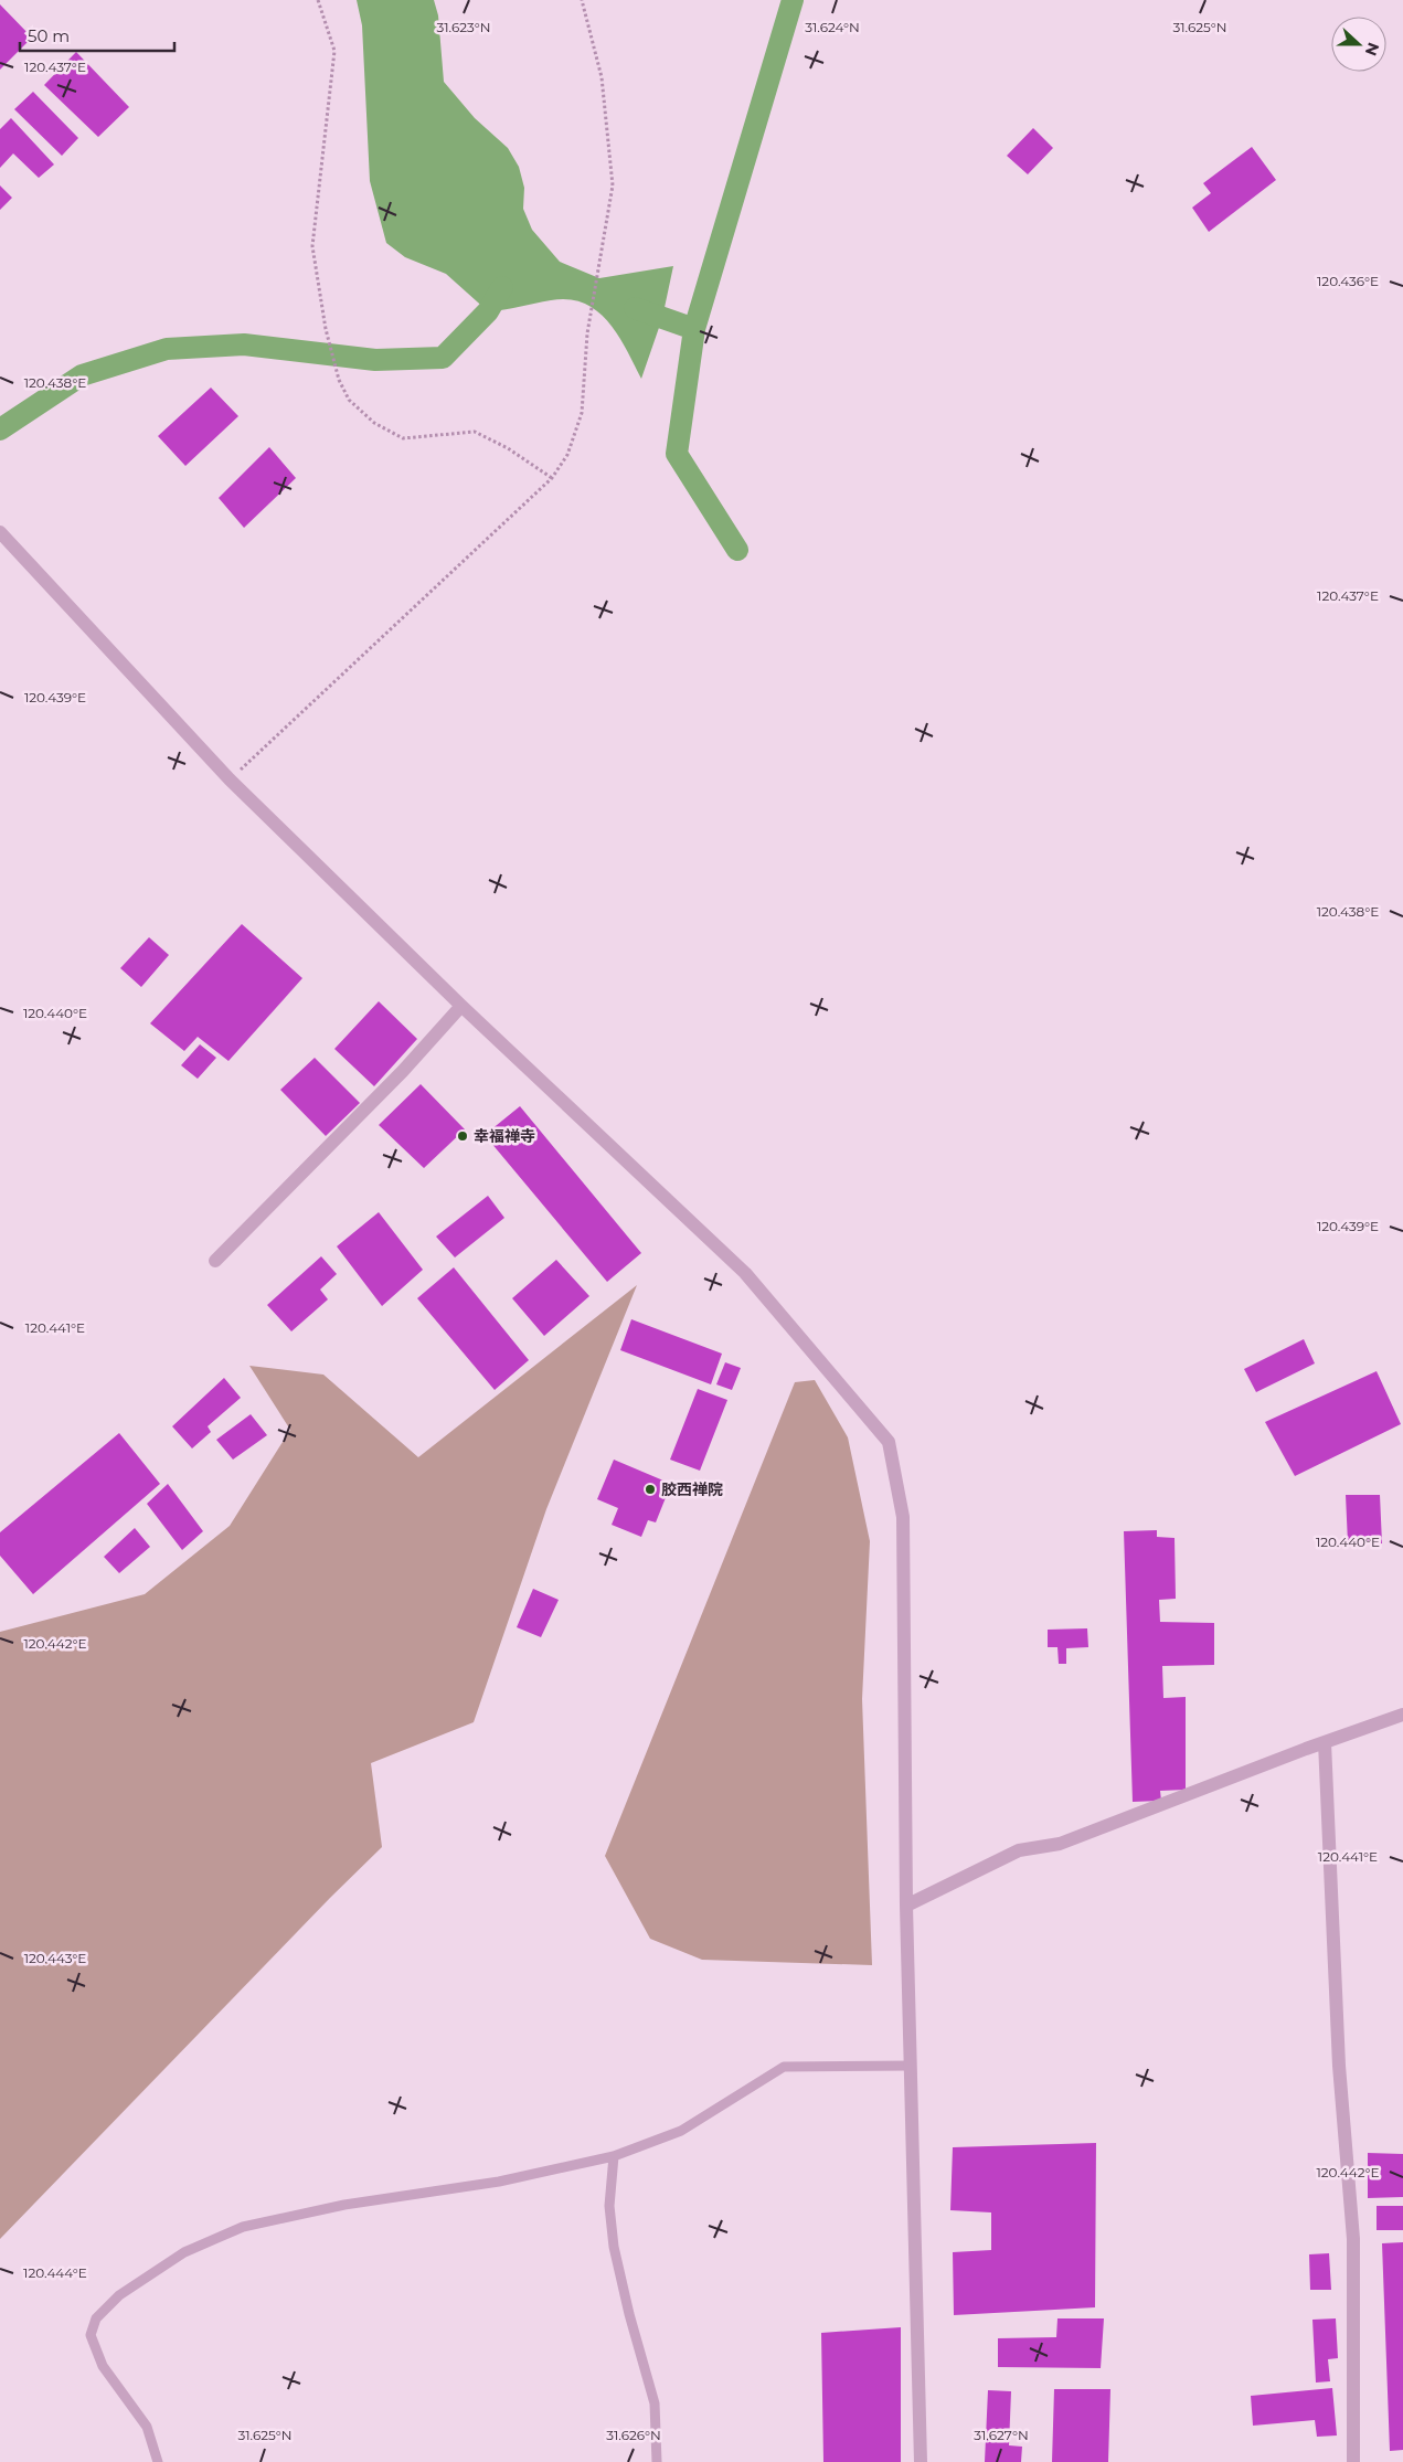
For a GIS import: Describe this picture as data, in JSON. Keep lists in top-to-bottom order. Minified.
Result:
{"places":["幸福禅寺","胶西禅院"],"scale_bar":"50 m","north":"right","coordinates":["31.623°N","31.624°N","31.625°N","120.437°E","120.436°E","120.438°E","120.439°E","120.440°E","120.441°E","120.442°E","120.443°E","120.444°E","31.626°N","31.627°N"]}
